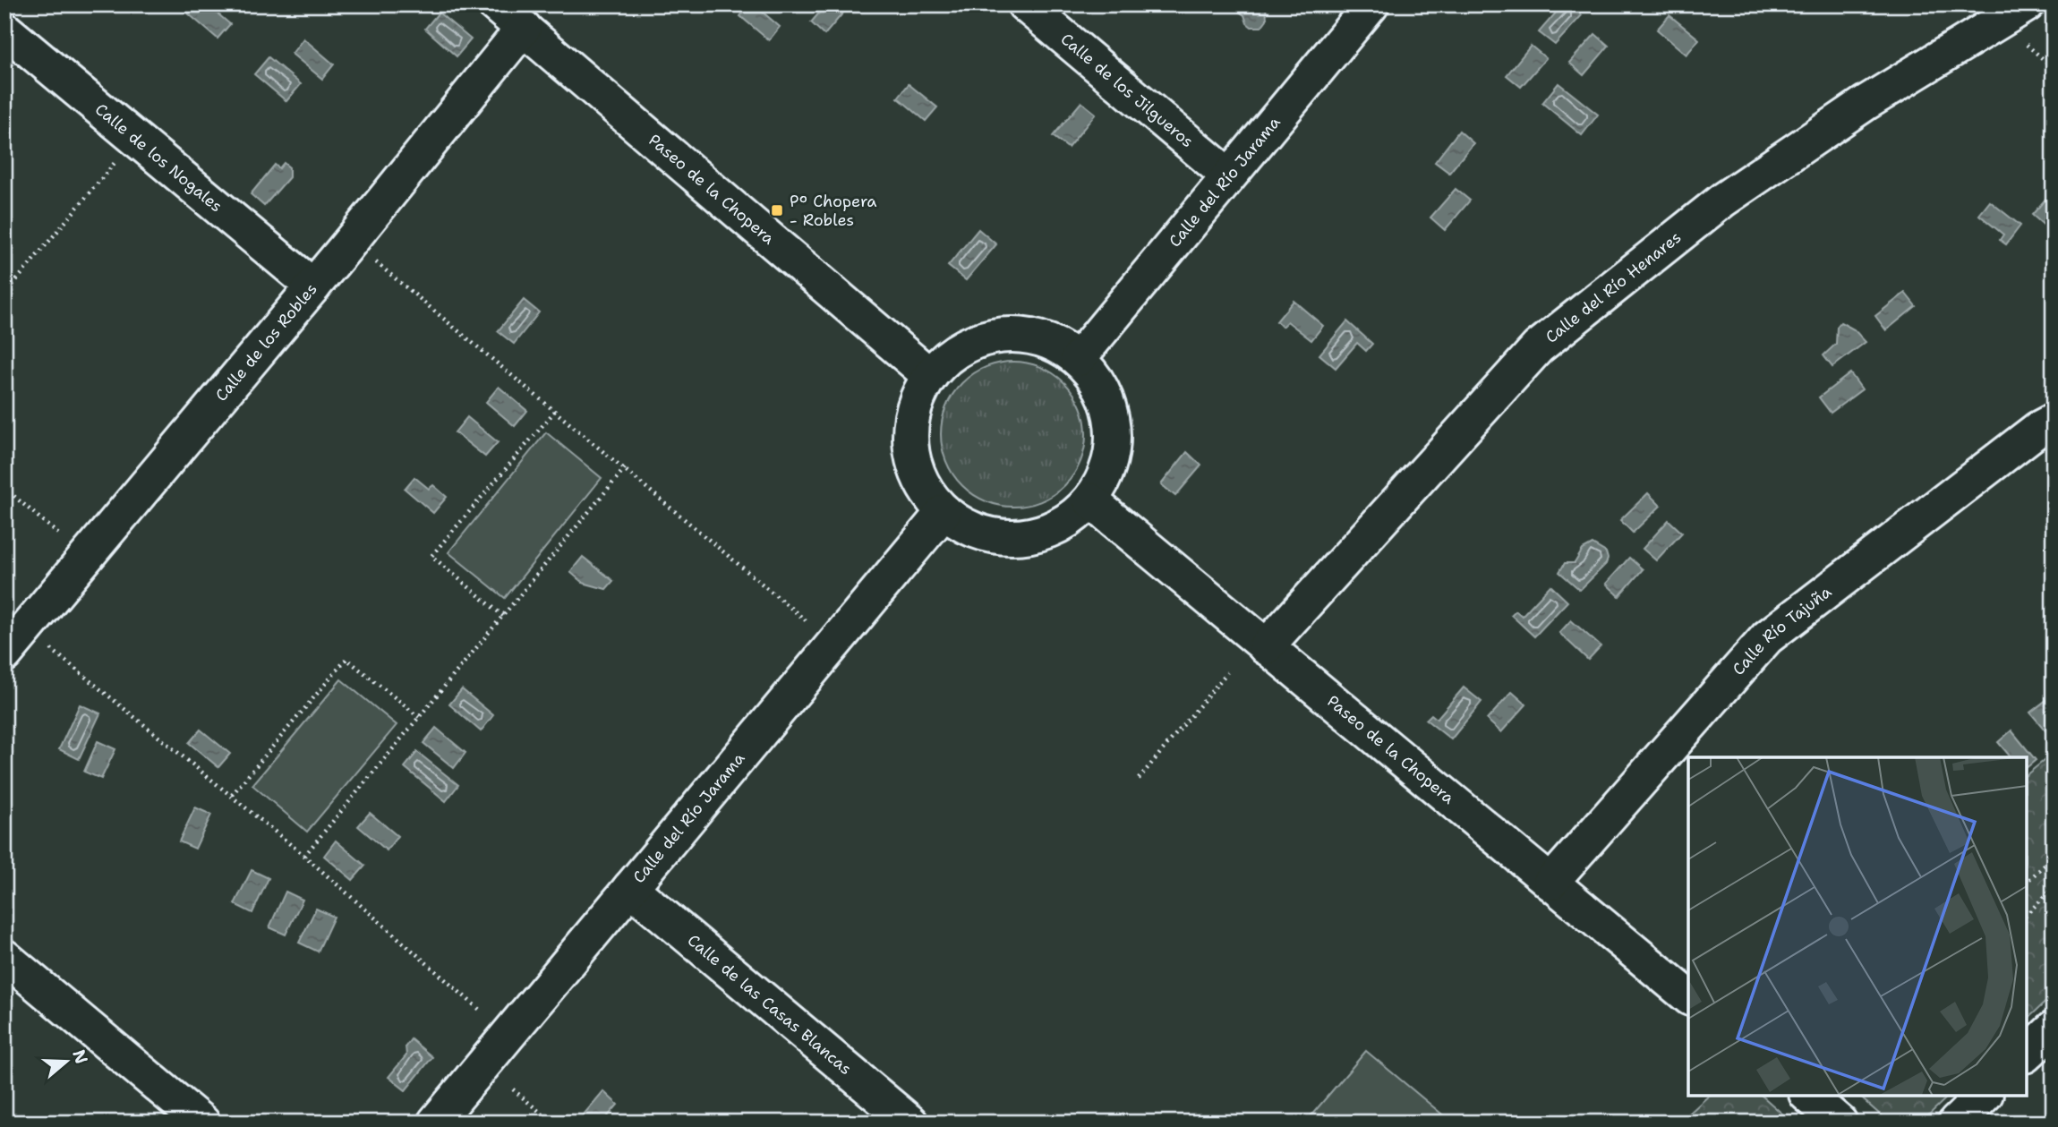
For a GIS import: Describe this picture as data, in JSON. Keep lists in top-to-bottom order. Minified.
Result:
{"streets":{"street":["Calle de los Jilgueros","Calle de los Nogales","Calle del Río Jarama","Paseo de la Chopera","Calle del Río Henares","Calle de los Robles","Calle Río Tajuña","Calle de las Casas Blancas"]},"crossings":[["Calle de los Jilgueros","Calle del Río Jarama"],["Calle de los Nogales","Calle de los Robles"],["Calle del Río Jarama","Paseo de la Chopera"],["Calle del Río Jarama","Calle de las Casas Blancas"],["Paseo de la Chopera","Calle del Río Henares"],["Paseo de la Chopera","Calle de los Robles"],["Paseo de la Chopera","Calle Río Tajuña"]],"places":{"transit":["Pº Chopera - Robles"]},"north":"right"}
